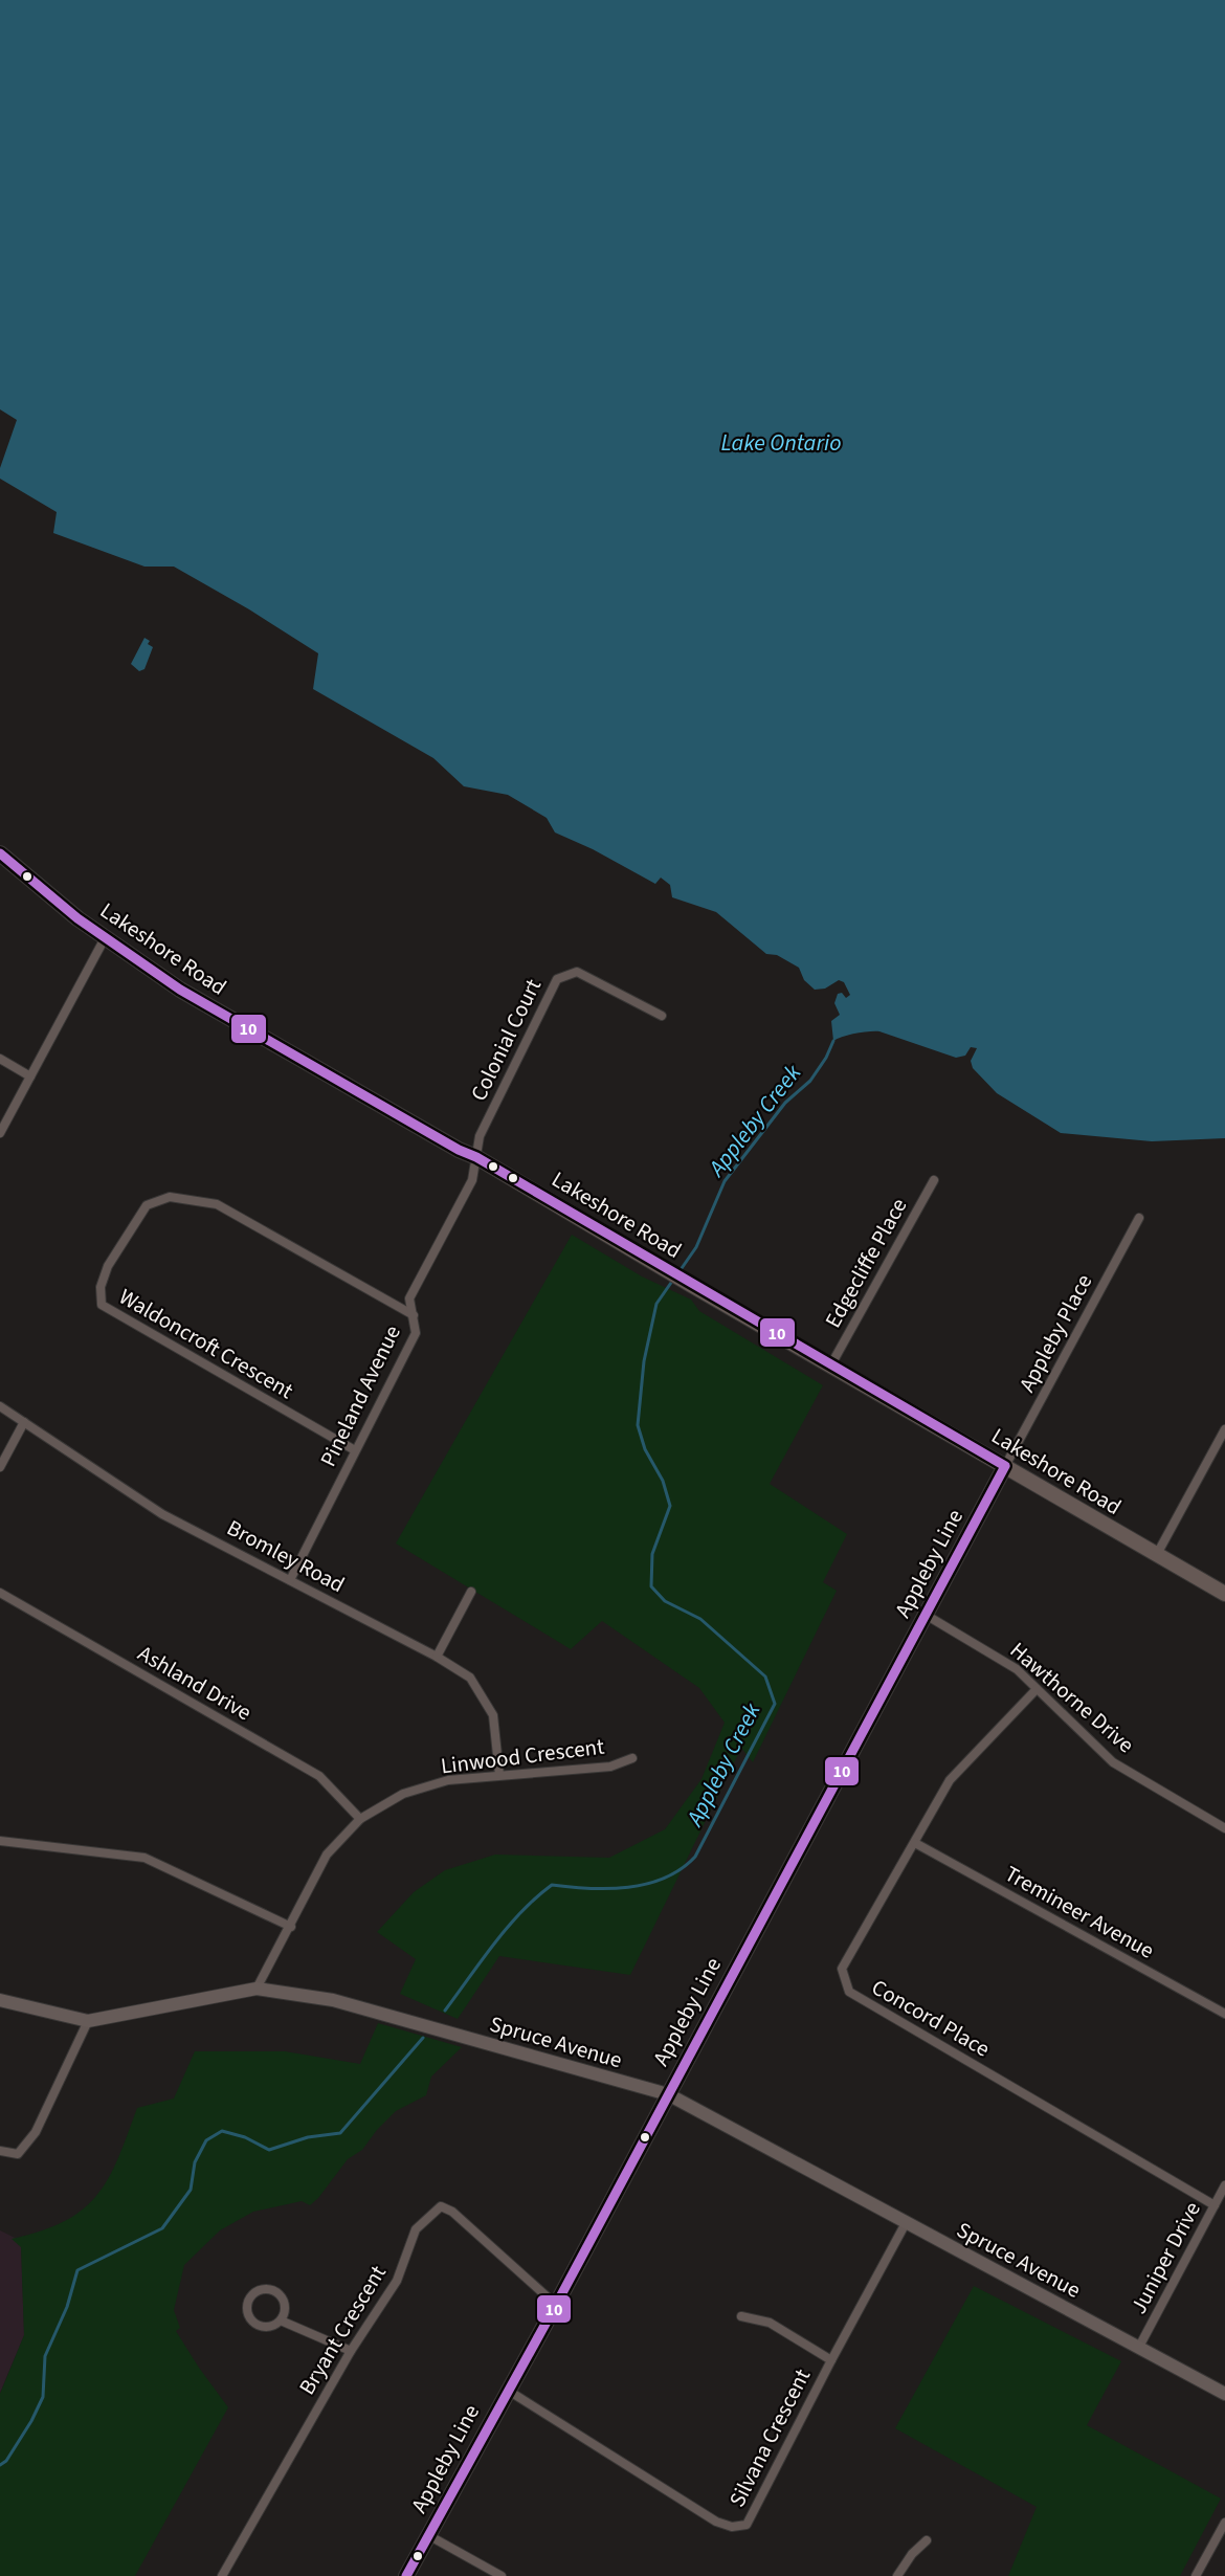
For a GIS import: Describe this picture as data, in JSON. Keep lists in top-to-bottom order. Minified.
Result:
{"streets":{"main road":["Lakeshore Road","Appleby Line"],"street":["Colonial Court","Edgecliffe Place","Appleby Place","Waldoncroft Crescent","Pineland Avenue","Bromley Road","Ashland Drive","Hawthorne Drive","Linwood Crescent","Tremineer Avenue","Concord Place","Spruce Avenue","Juniper Drive","Bryant Crescent","Silvana Crescent"]},"crossings":[["Lakeshore Road","Colonial Court"],["Lakeshore Road","Edgecliffe Place"],["Lakeshore Road","Appleby Place"],["Lakeshore Road","Pineland Avenue"],["Lakeshore Road","Appleby Line"],["Colonial Court","Pineland Avenue"],["Appleby Place","Appleby Line"],["Waldoncroft Crescent","Pineland Avenue"],["Pineland Avenue","Bromley Road"],["Bromley Road","Linwood Crescent"],["Appleby Line","Hawthorne Drive"],["Appleby Line","Spruce Avenue"],["Appleby Line","Bryant Crescent"],["Appleby Line","Silvana Crescent"],["Ashland Drive","Linwood Crescent"],["Hawthorne Drive","Concord Place"],["Linwood Crescent","Spruce Avenue"],["Tremineer Avenue","Concord Place"],["Concord Place","Juniper Drive"],["Spruce Avenue","Juniper Drive"],["Spruce Avenue","Silvana Crescent"]],"water":["Lake Ontario","Appleby Creek"],"lines":["transit line 10"]}
